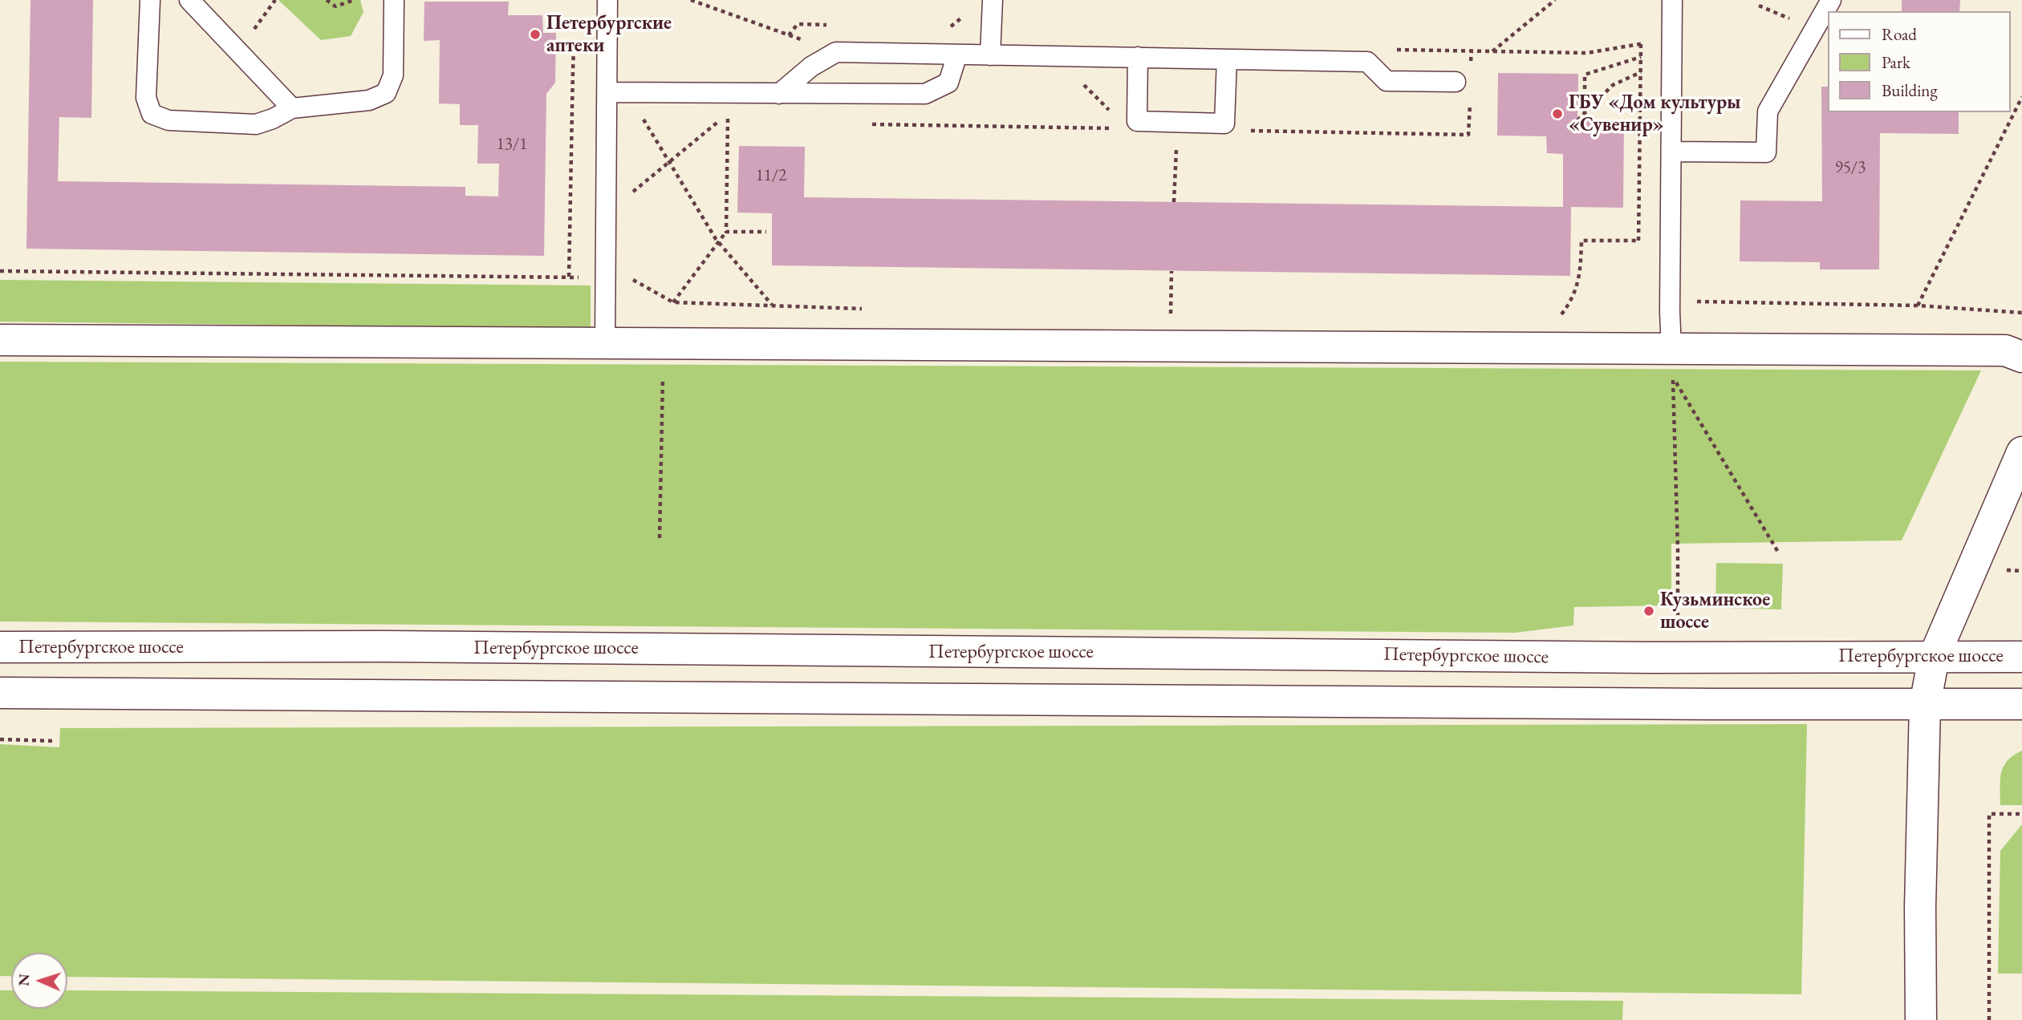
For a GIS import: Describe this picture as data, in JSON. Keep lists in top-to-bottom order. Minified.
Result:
{"streets":{"main road":["Петербургское шоссе"]},"places":["Петербургские аптеки","ГБУ «Дом культуры «Сувенир»","Кузьминское шоссе"],"house_numbers":["13/1","95/3","11/2"],"legend":["Road","Park","Building"],"north":"left"}
